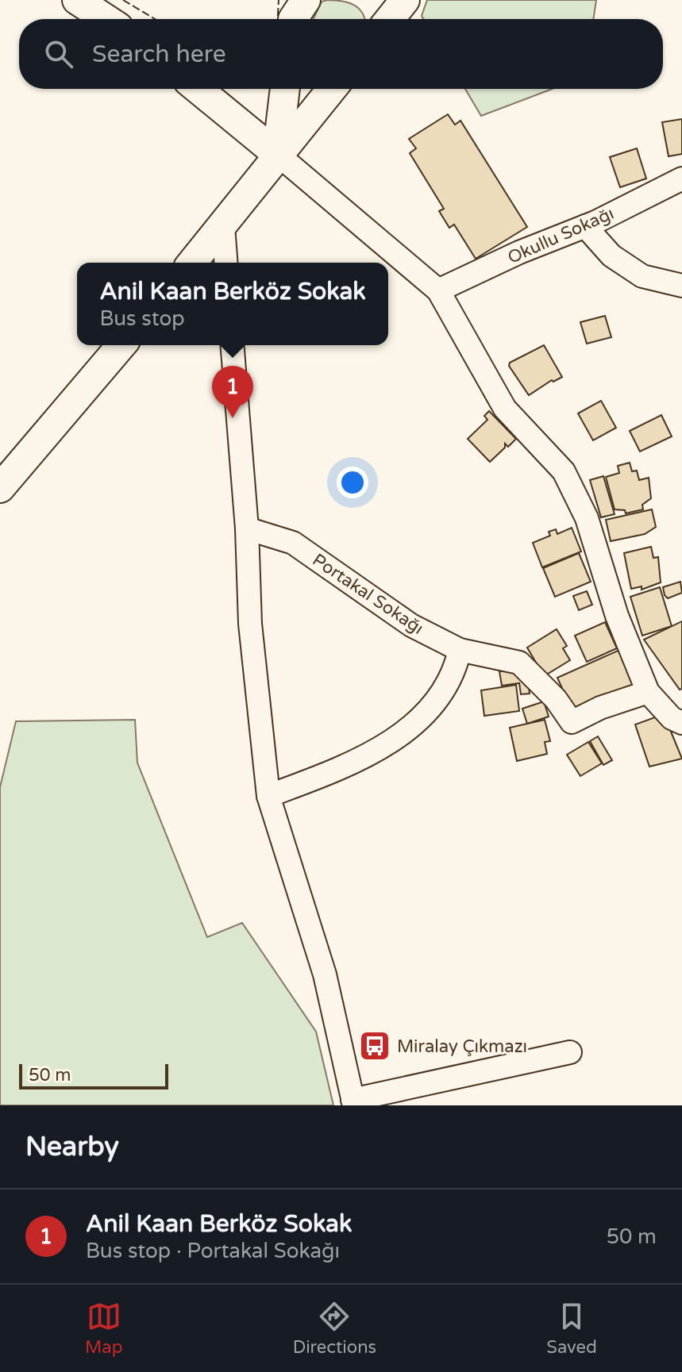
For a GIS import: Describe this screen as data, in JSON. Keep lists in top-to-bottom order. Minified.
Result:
{"streets":{"street":["Okullu Sokağı","Portakal Sokağı"]},"places":{"bus stop":["Miralay Çıkmazı"]},"scale_bar":"50 m","page":{"search":"Search here","popup":["Anil Kaan Berköz Sokak","Bus stop"],"pins":"1","scale":"50 m","heading":"Nearby","list":[{"mark":"1","name":"Anil Kaan Berköz Sokak","note":"Bus stop · Portakal Sokağı","value":"50 m"}],"nav":["Map","Directions","Saved"]}}
